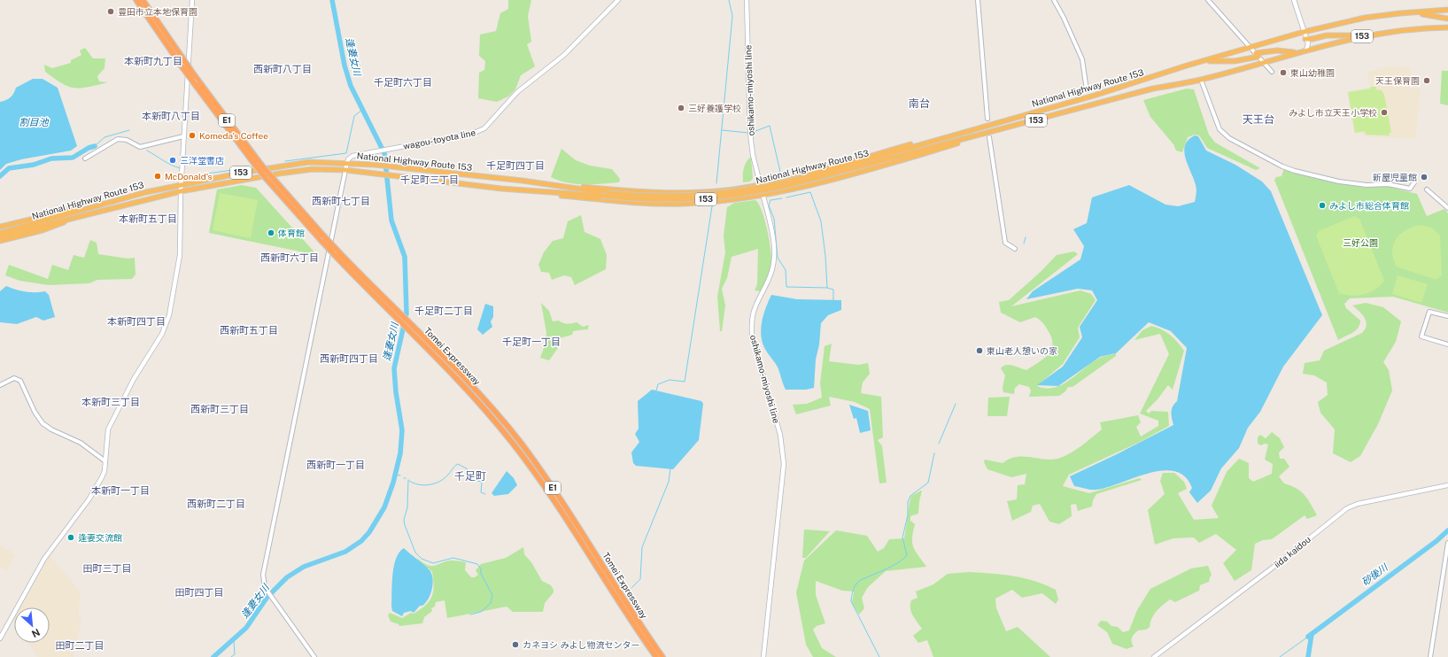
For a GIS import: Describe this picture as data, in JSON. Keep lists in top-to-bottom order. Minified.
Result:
{"streets":{"highway":["153","National Highway Route 153","E1","Tomei Expressway"],"main road":["oshikamo-miyoshi line","wagou-toyota line","iida kaidou"]},"crossings":[["153","National Highway Route 153"],["National Highway Route 153","wagou-toyota line"]],"districts":["本新町九丁目","西新町八丁目","千足町六丁目","南台","本新町八丁目","天王台","千足町四丁目","千足町三丁目","西新町七丁目","本新町五丁目","西新町六丁目","千足町二丁目","本新町四丁目","西新町五丁目","千足町一丁目","西新町四丁目","本新町三丁目","西新町三丁目","西新町一丁目","千足町","本新町一丁目","西新町二丁目","田町三丁目","田町四丁目","田町二丁目"],"water":["逢妻女川","割目池","砂後川"],"parks":["三好公園"],"places":["豊田市立本地保育園","東山幼稚園","天王保育園","三好養護学校","みよし市立天王小学校","Komeda's Coffee","三洋堂書店","McDonald's","新屋児童館","みよし市総合体育館","体育館","東山老人憩いの家","逢妻交流館","カネヨシ みよし物流センター"],"north":"bottom right"}
